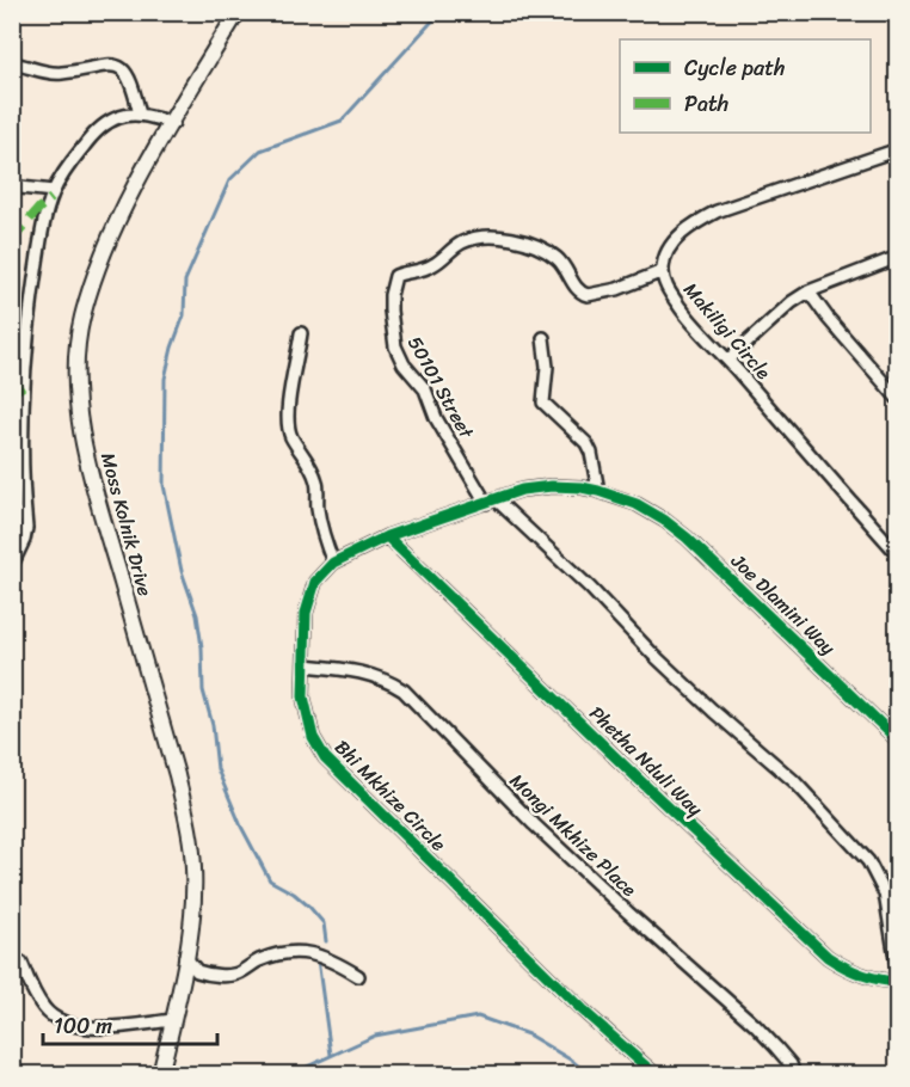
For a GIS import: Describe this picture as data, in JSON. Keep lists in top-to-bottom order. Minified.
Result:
{"streets":{"main road":["Moss Kolnik Drive"],"street":["Makiligi Circle","50101 Street","Joe Dlamini Way","Phetha Nduli Way","Bhi Mkhize Circle","Mongi Mkhize Place"]},"crossings":[["Makiligi Circle","50101 Street"],["50101 Street","Bhi Mkhize Circle"],["Joe Dlamini Way","Bhi Mkhize Circle"],["Phetha Nduli Way","Bhi Mkhize Circle"],["Bhi Mkhize Circle","Mongi Mkhize Place"]],"legend":["Cycle path","Path"],"scale_bar":"100 m"}
